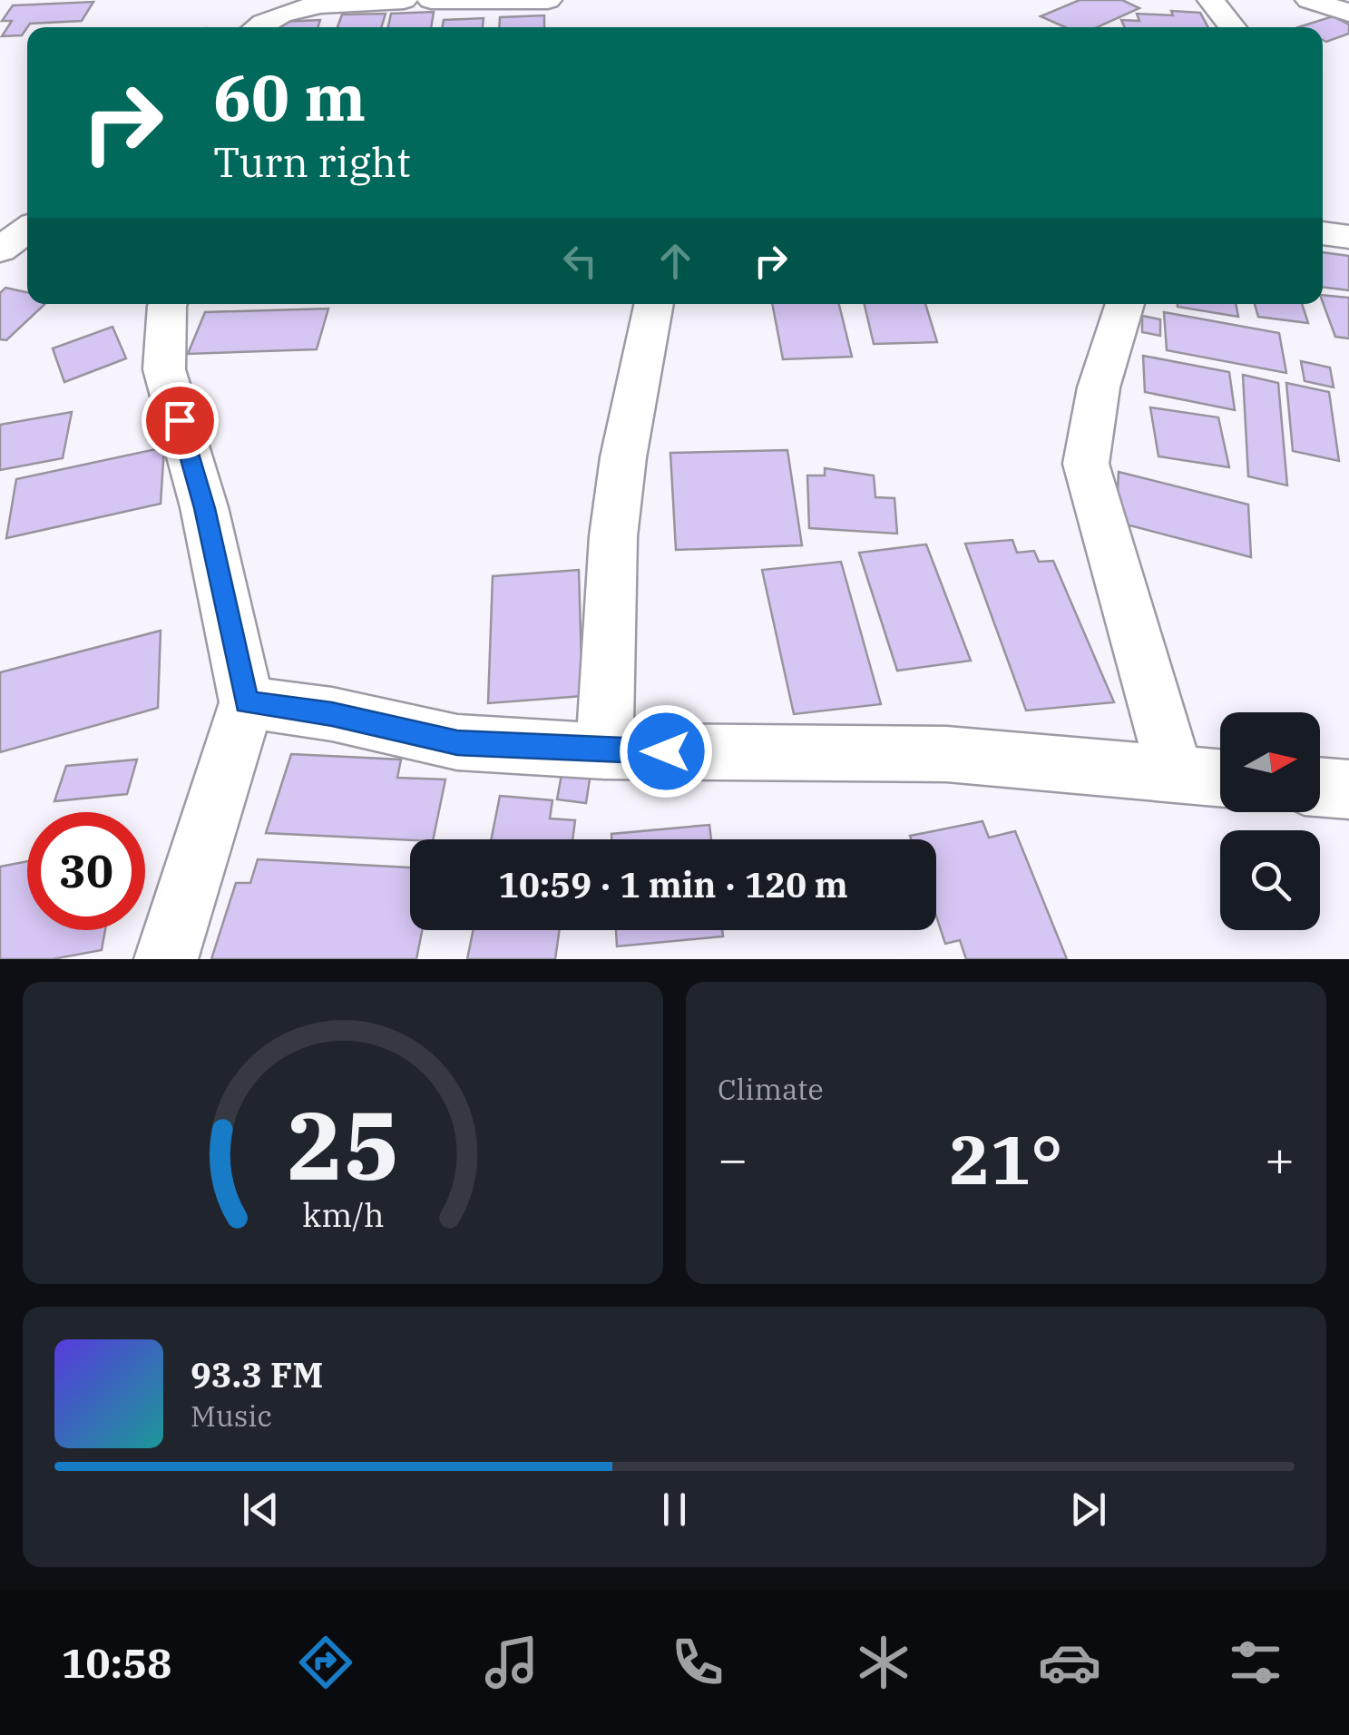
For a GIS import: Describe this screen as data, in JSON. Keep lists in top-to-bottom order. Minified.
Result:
{"north":"right","page":{"turn":["60 m","Turn right"],"limit":"30","trip":"10:59 · 1 min · 120 m","tile":"Climate","heat":["−","21°","+"],"song":["93.3 FM","Music"],"tabs":"10:58","gauge":["25","km/h"]}}
